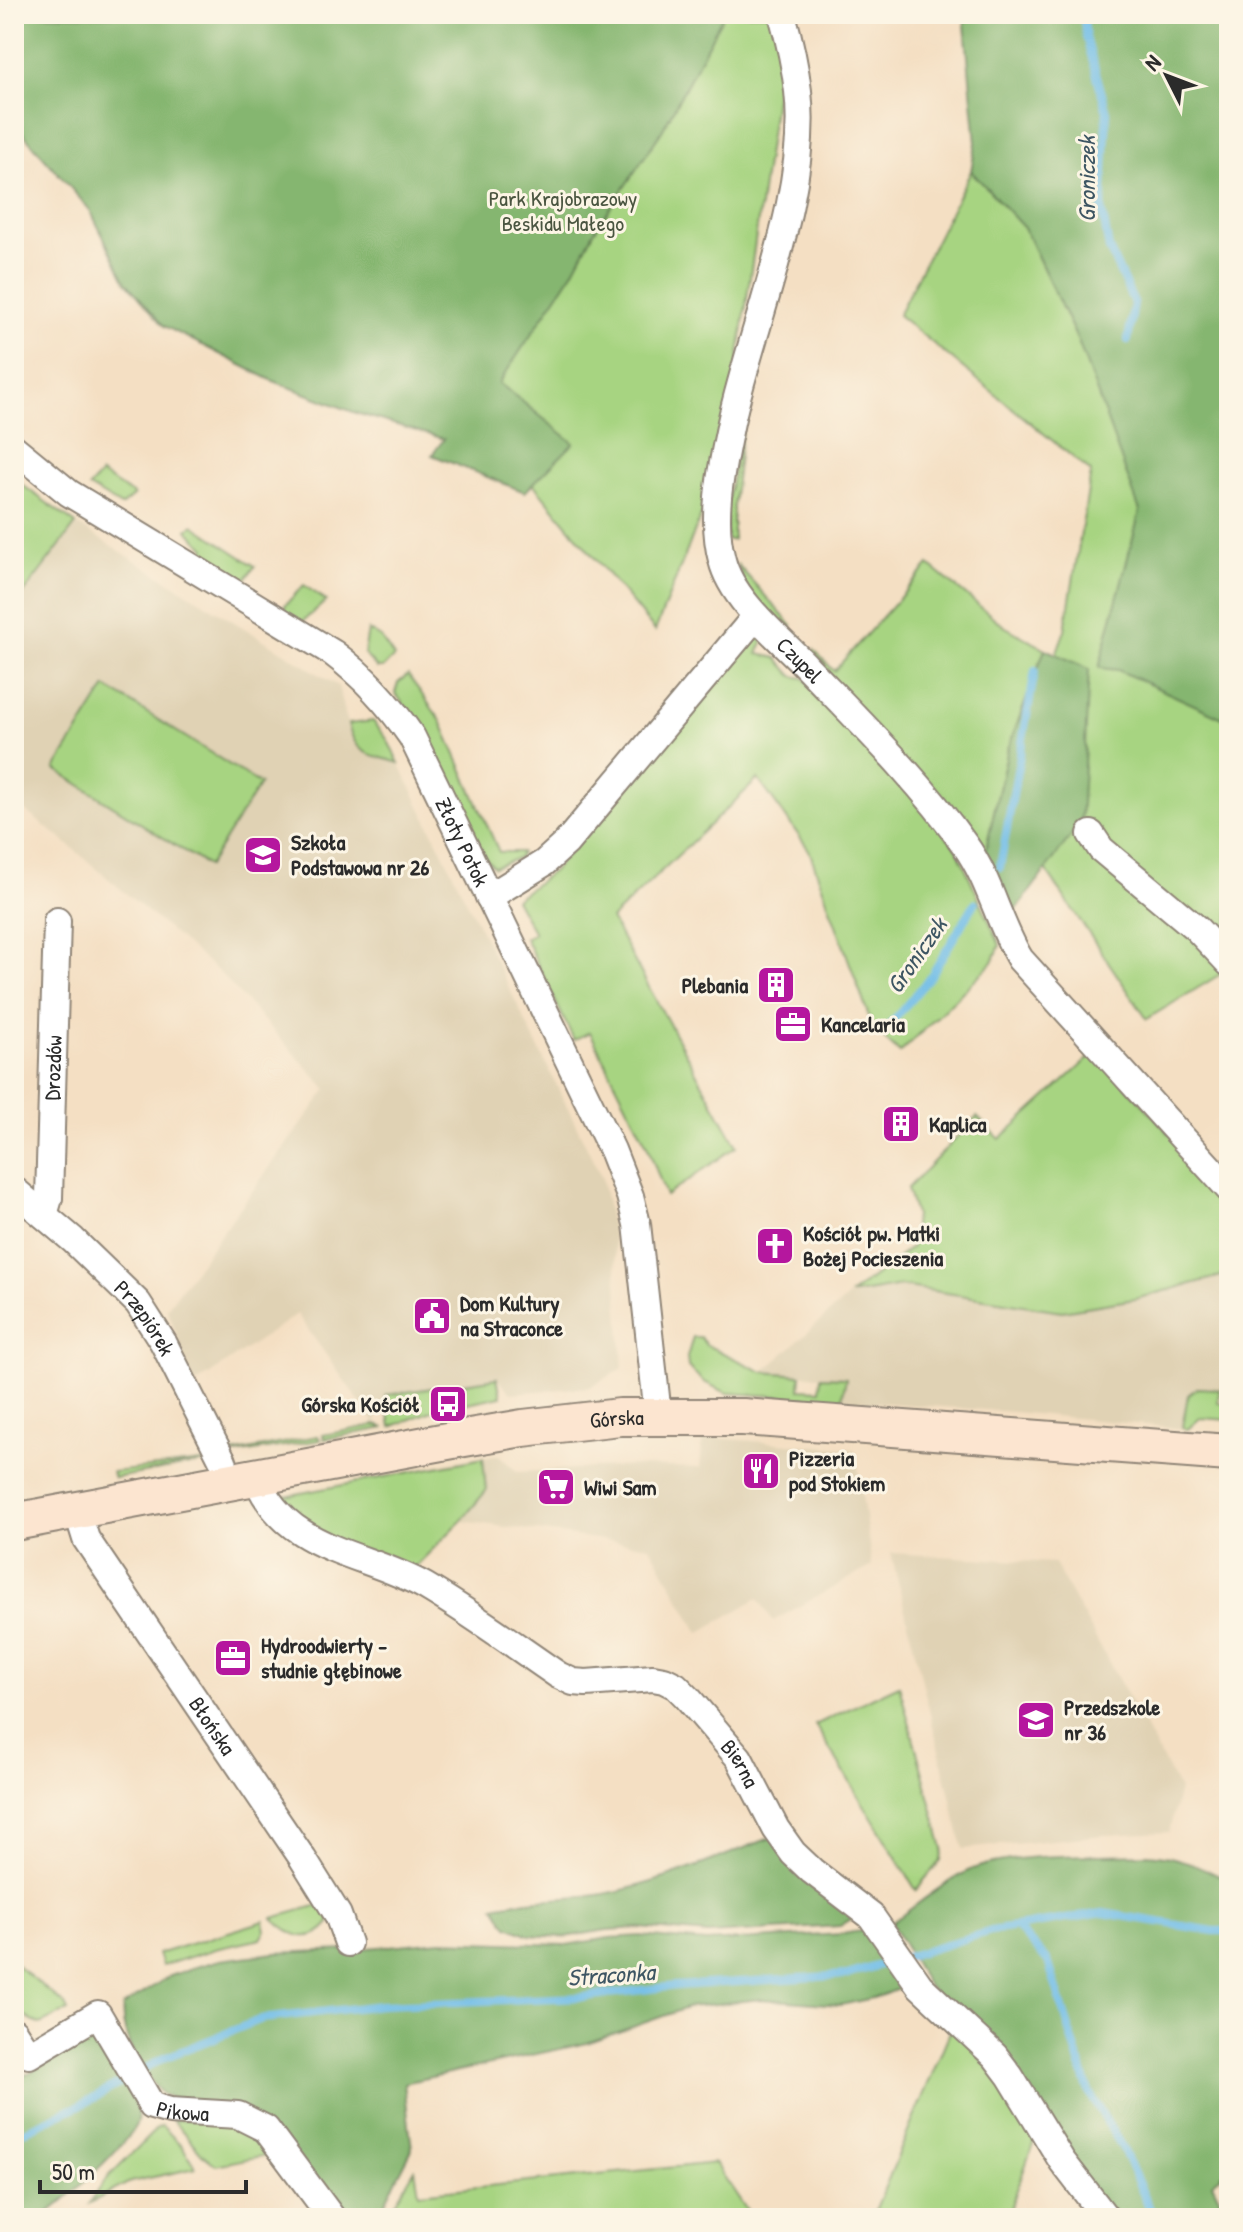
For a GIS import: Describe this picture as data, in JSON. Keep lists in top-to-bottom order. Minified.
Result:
{"streets":{"street":["Czupel","Złoty Potok","Drozdów","Przepiórek","Górska","Błońska","Bierna","Pikowa"]},"crossings":[["Złoty Potok","Górska"],["Drozdów","Przepiórek"],["Przepiórek","Górska"],["Przepiórek","Bierna"],["Górska","Błońska"],["Górska","Bierna"]],"water":["Groniczek","Straconka"],"parks":["Park Krajobrazowy Beskidu Małego"],"places":{"school or university":["Szkoła Podstawowa nr 26","Przedszkole nr 36"],"building":["Plebania","Kaplica"],"office":["Kancelaria","Hydroodwierty - studnie głębinowe"],"church":["Kościół pw. Matki Bożej Pocieszenia"],"public building":["Dom Kultury na Straconce"],"bus stop":["Górska Kościół"],"restaurant":["Pizzeria pod Stokiem"],"supermarket":["Wiwi Sam"]},"scale_bar":"50 m","north":"top left"}
